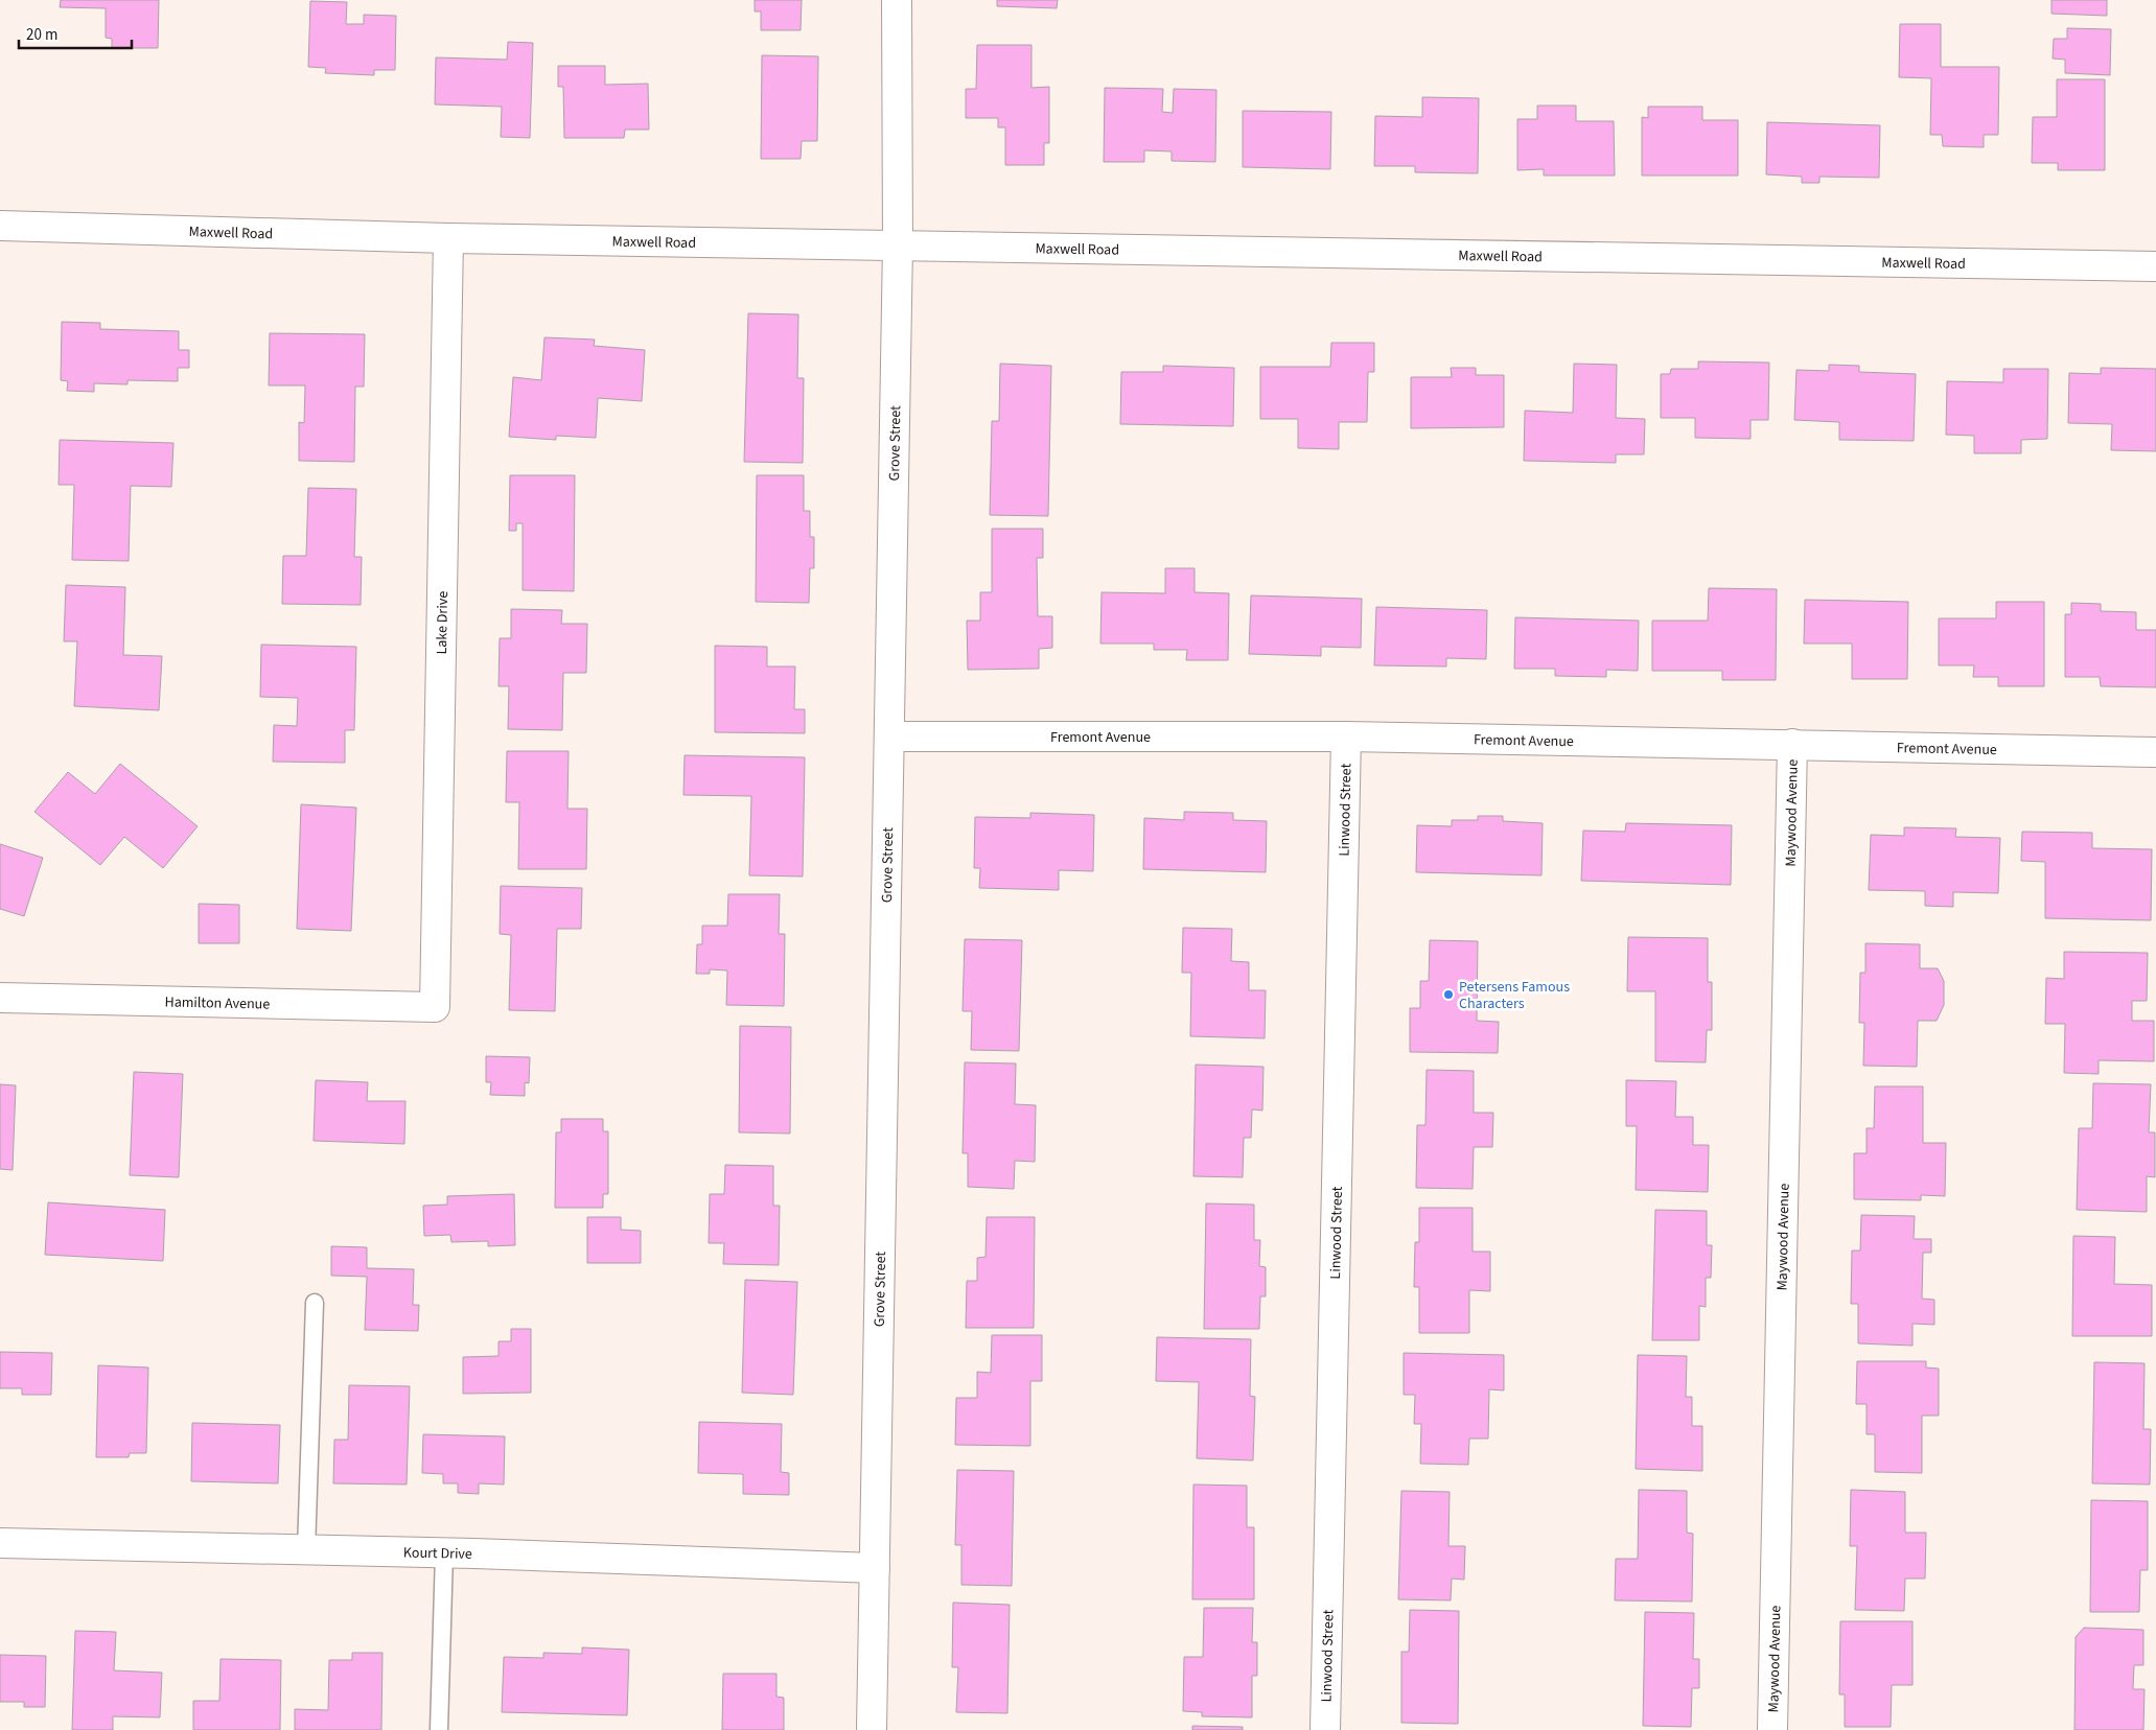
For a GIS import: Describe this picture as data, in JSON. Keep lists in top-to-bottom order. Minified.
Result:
{"streets":{"street":["Maxwell Road","Grove Street","Lake Drive","Fremont Avenue","Linwood Street","Maywood Avenue","Hamilton Avenue","Kourt Drive"]},"crossings":[["Maxwell Road","Grove Street"],["Maxwell Road","Lake Drive"],["Grove Street","Fremont Avenue"],["Grove Street","Kourt Drive"],["Lake Drive","Hamilton Avenue"],["Fremont Avenue","Linwood Street"],["Fremont Avenue","Maywood Avenue"]],"places":["Petersens Famous Characters"],"scale_bar":"20 m"}
